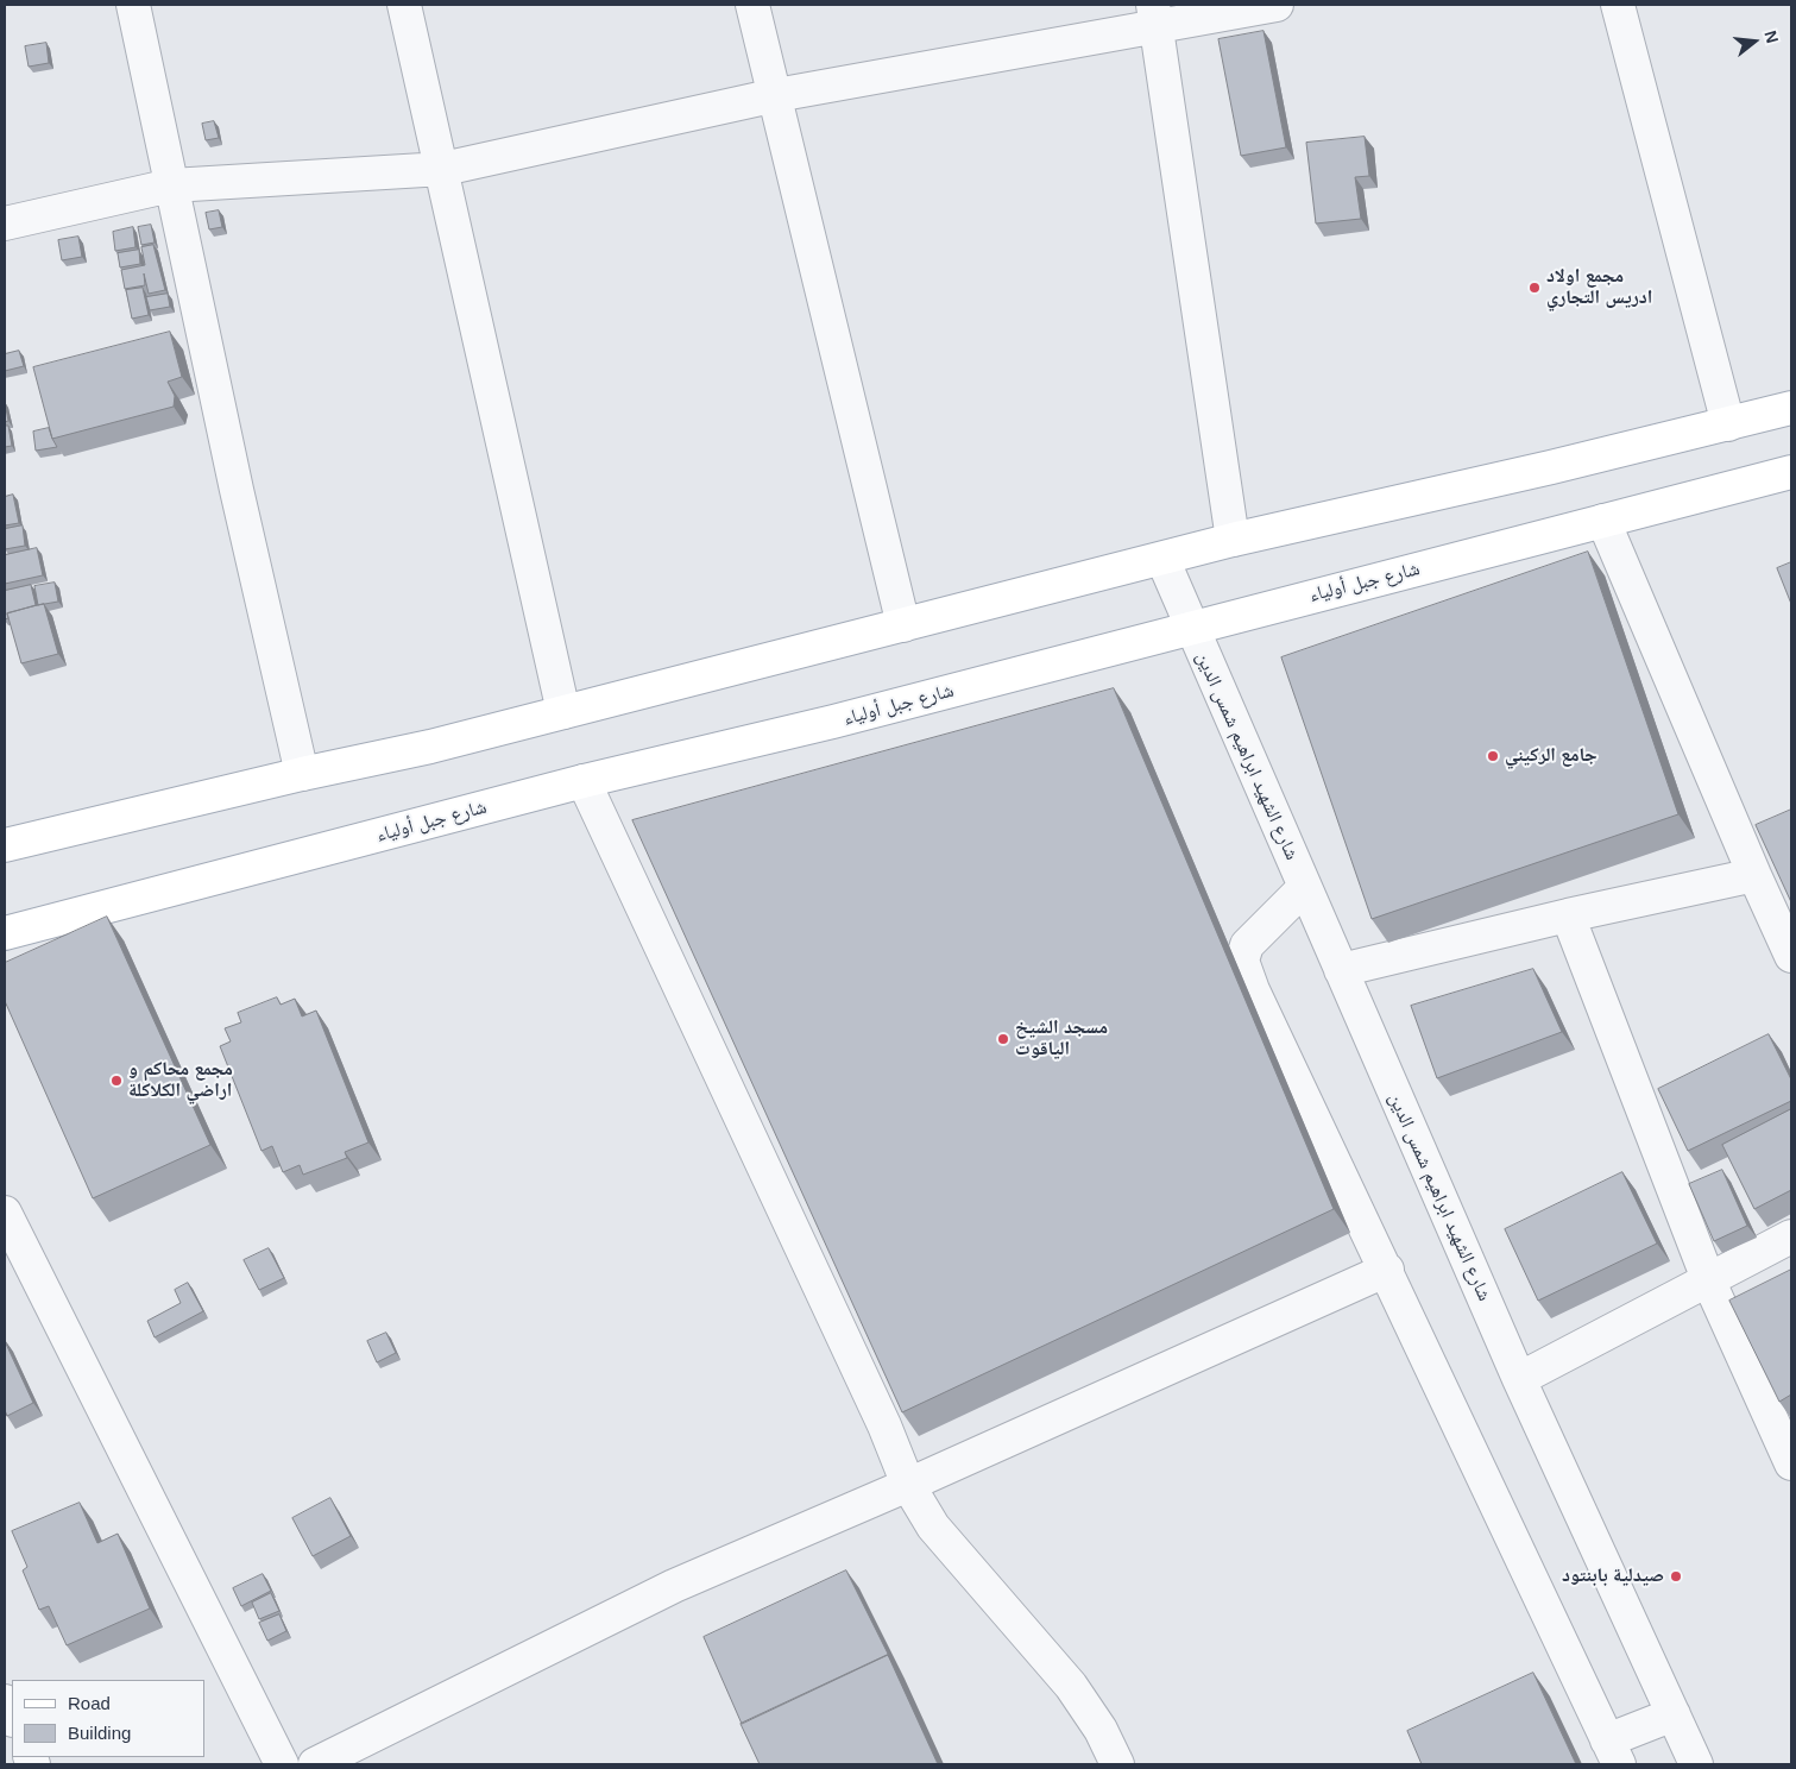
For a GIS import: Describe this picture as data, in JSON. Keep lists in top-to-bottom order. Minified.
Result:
{"streets":{"main road":["شارع جبل أولياء"],"street":["شارع الشهيد ابراهيم شمس الدين"]},"crossings":[["شارع جبل أولياء","شارع الشهيد ابراهيم شمس الدين"]],"places":["مجمع اولاد ادريس التجاري","جامع الركيني","مسجد الشيخ الياقوت","مجمع محاكم و اراضي الكلاكلة","صيدلية بابنتود"],"legend":["Road","Building"],"north":"right"}
